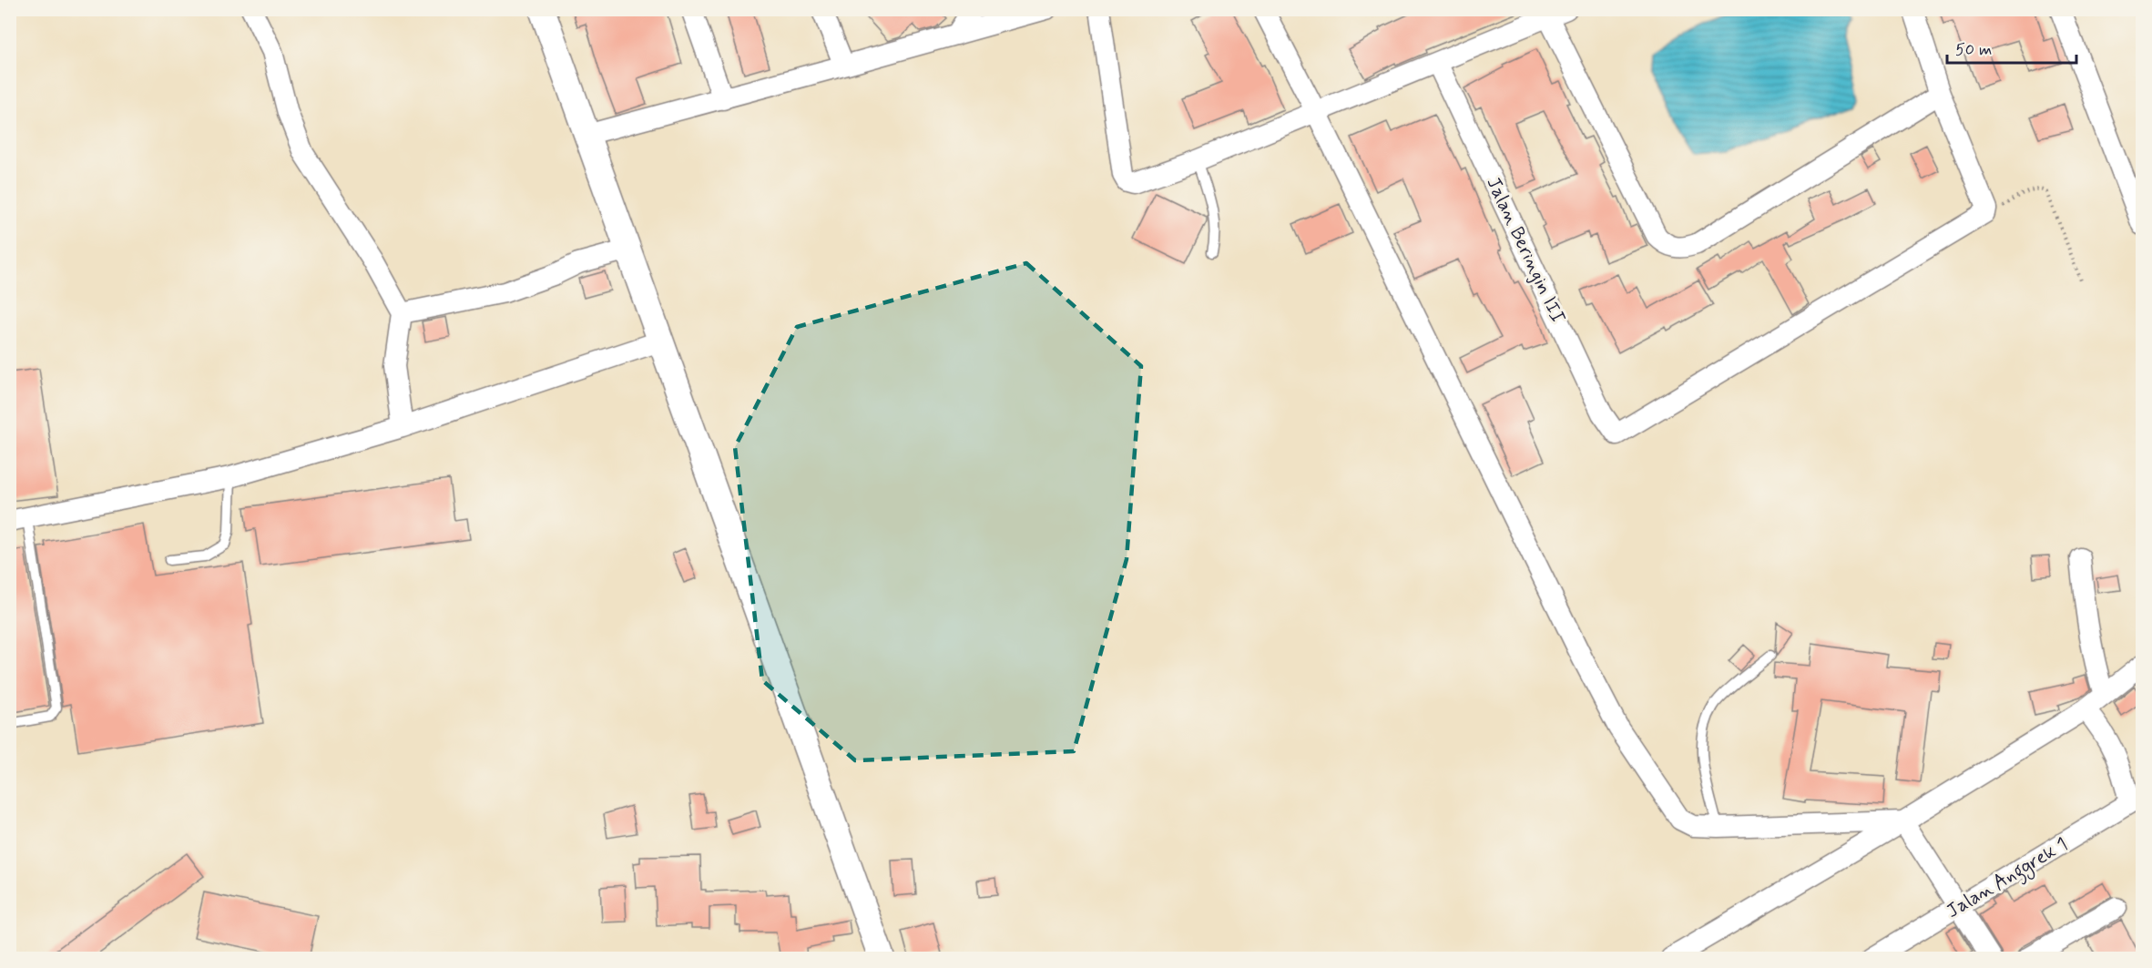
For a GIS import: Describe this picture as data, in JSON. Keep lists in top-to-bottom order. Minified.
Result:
{"streets":{"street":["Jalan Beringin III","Jalan Anggrek 1"]},"scale_bar":"50 m"}
